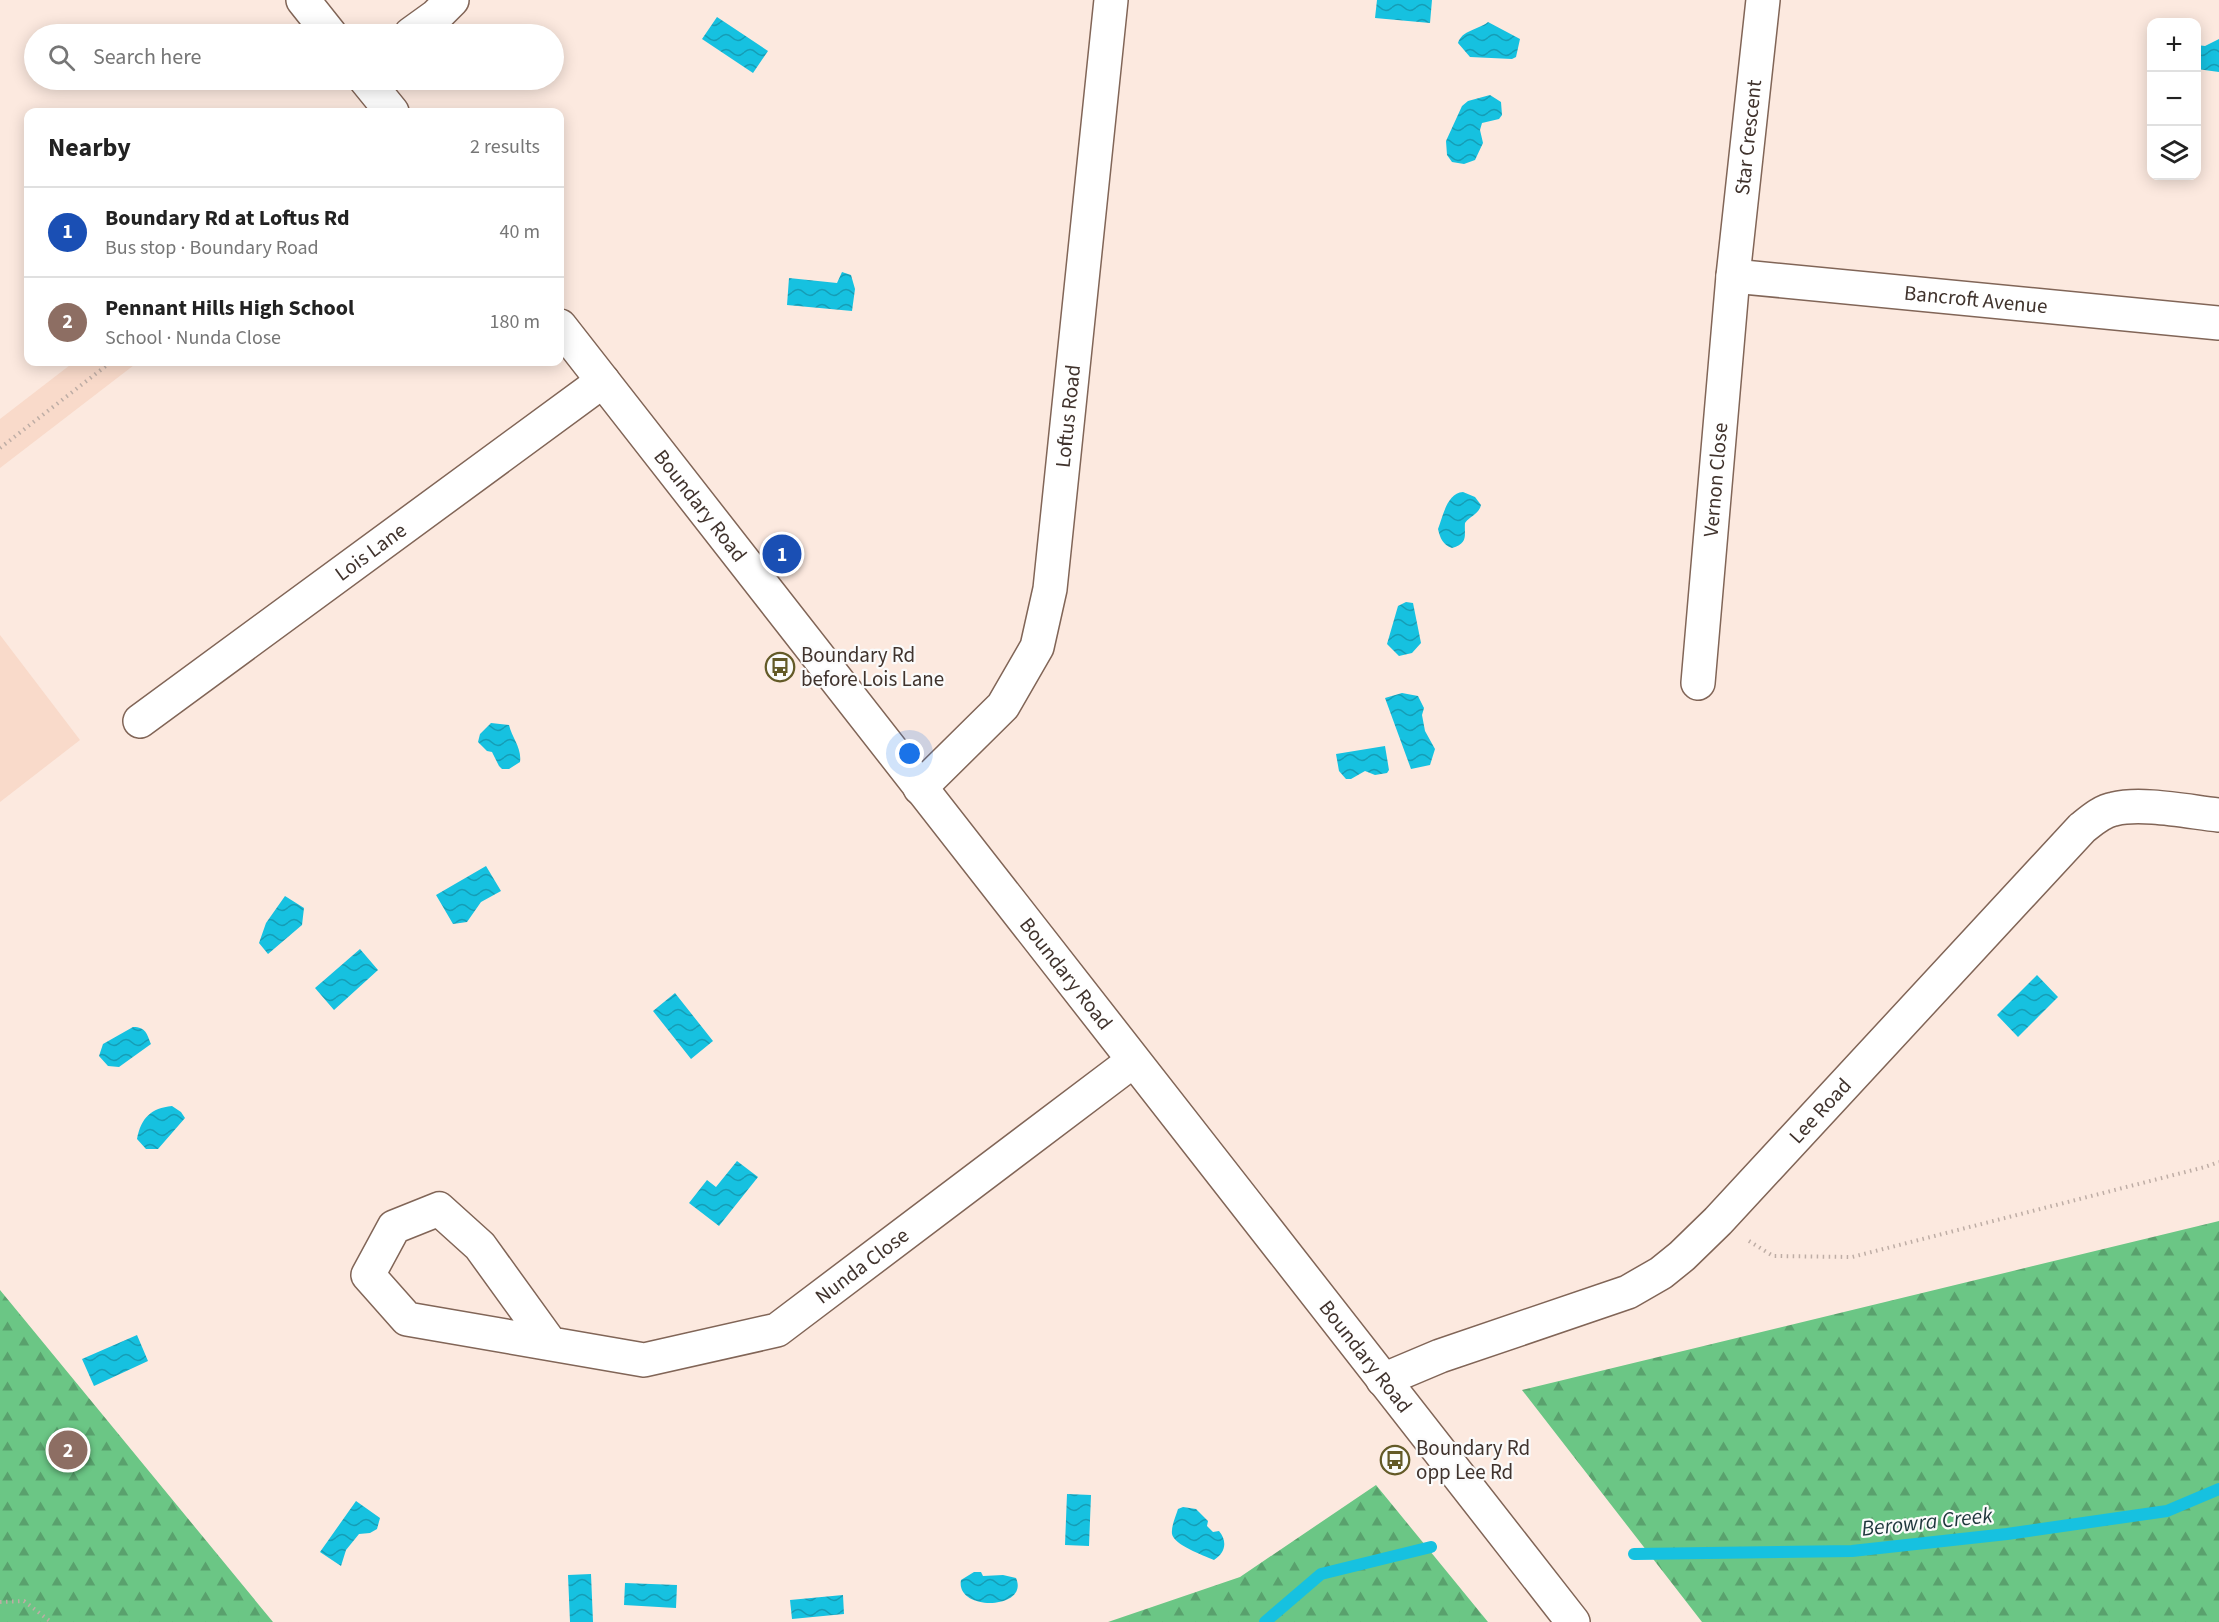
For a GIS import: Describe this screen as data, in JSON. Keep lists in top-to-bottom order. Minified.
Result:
{"streets":{"street":["Star Crescent","Bancroft Avenue","Loftus Road","Vernon Close","Boundary Road","Lois Lane","Lee Road","Nunda Close"]},"crossings":[["Star Crescent","Bancroft Avenue"],["Star Crescent","Vernon Close"],["Bancroft Avenue","Vernon Close"],["Loftus Road","Boundary Road"],["Boundary Road","Lois Lane"],["Boundary Road","Lee Road"],["Boundary Road","Nunda Close"]],"water":["Berowra Creek"],"places":{"bus stop":["Boundary Rd before Lois Lane","Boundary Rd opp Lee Rd"]},"page":{"map_buttons":["+","−"],"search":"Search here","heading":["Nearby","2 results"],"list":[{"mark":"1","name":"Boundary Rd at Loftus Rd","note":"Bus stop · Boundary Road","value":"40 m"},{"mark":"2","name":"Pennant Hills High School","note":"School · Nunda Close","value":"180 m"}],"pins":["1","2"]}}
